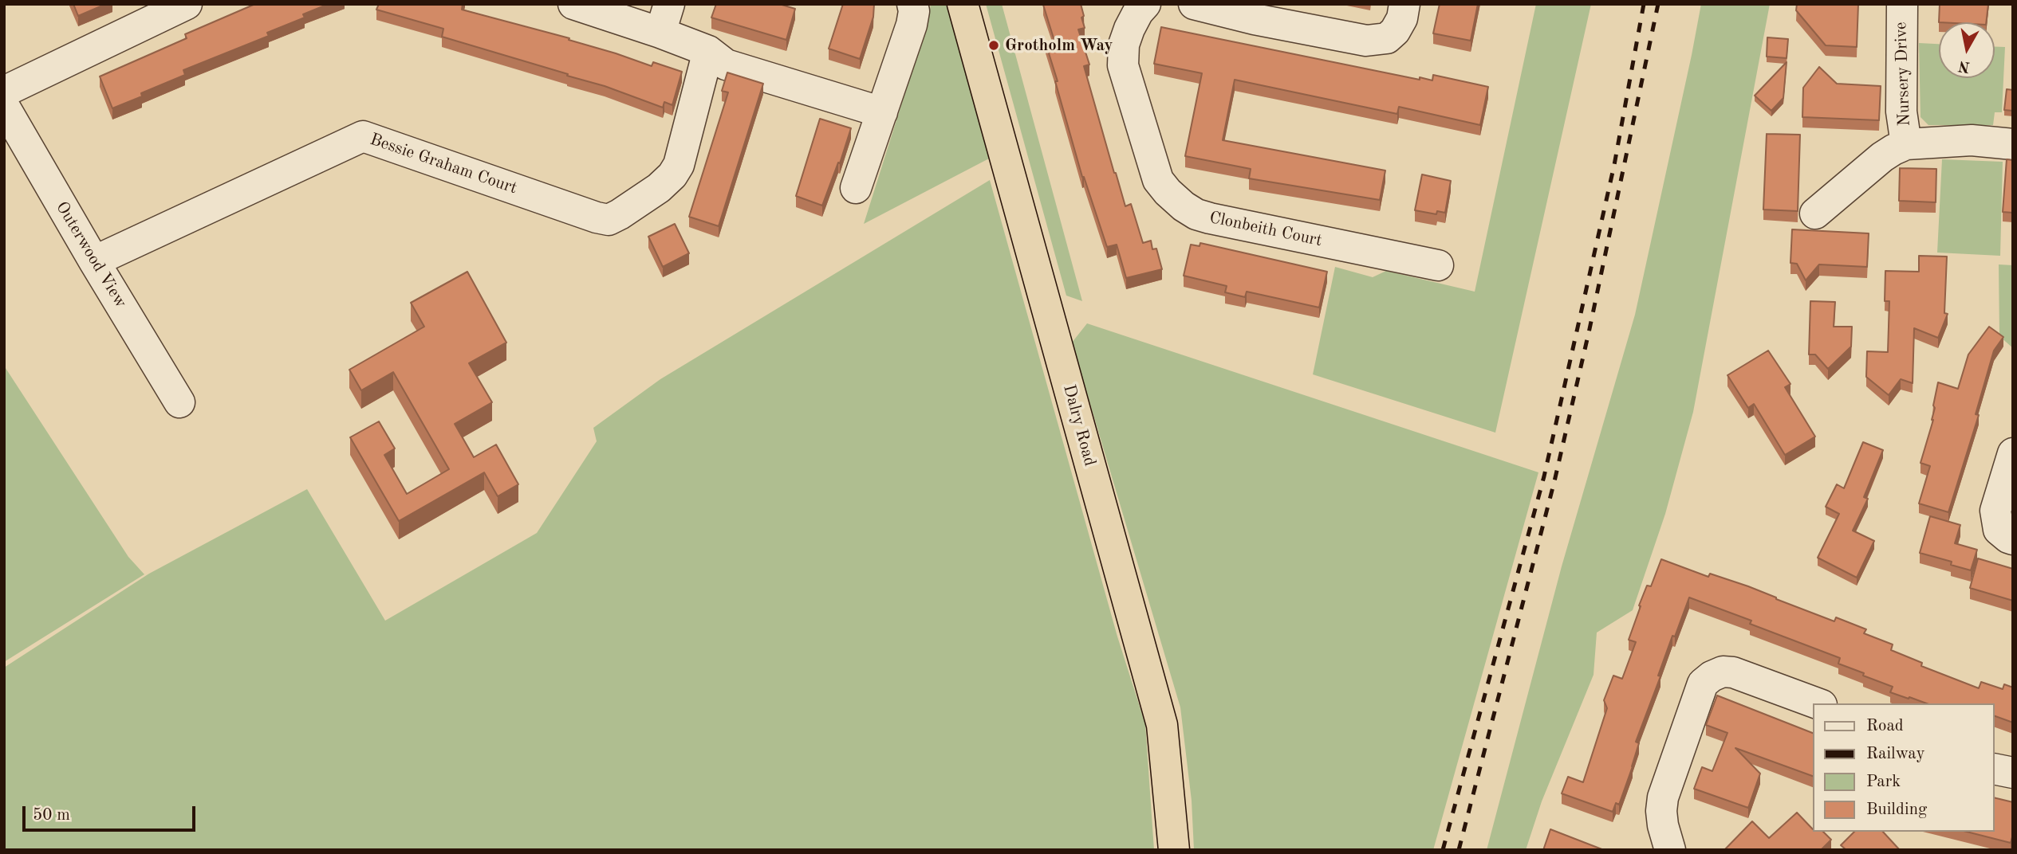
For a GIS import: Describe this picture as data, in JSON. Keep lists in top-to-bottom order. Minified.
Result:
{"streets":{"highway":["Dalry Road"],"street":["Nursery Drive","Bessie Graham Court","Clonbeith Court","Outerwood View"]},"crossings":[["Bessie Graham Court","Outerwood View"]],"places":["Grotholm Way"],"legend":["Road","Railway","Park","Building"],"scale_bar":"50 m","north":"bottom"}
